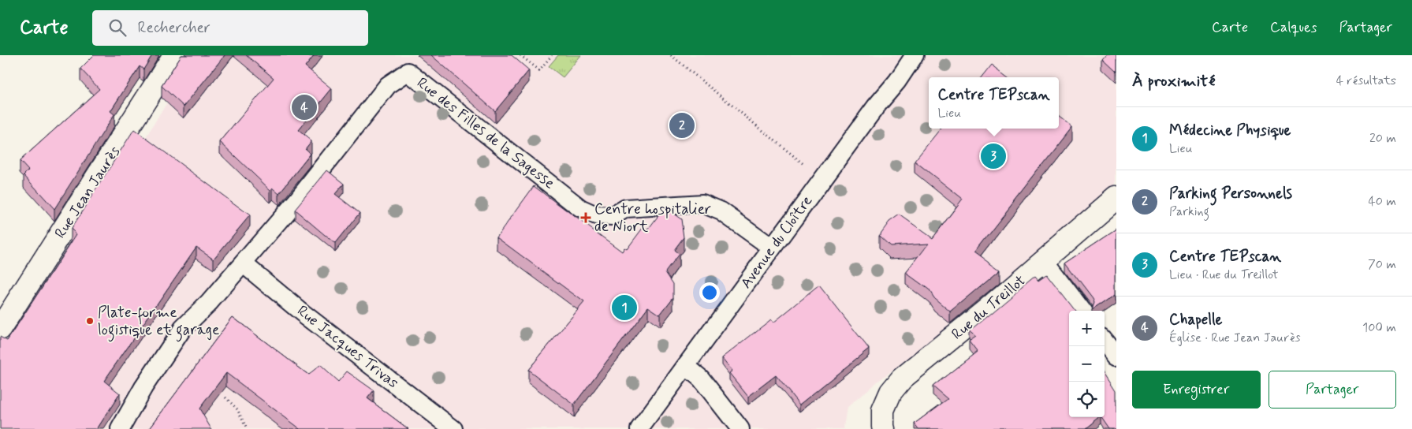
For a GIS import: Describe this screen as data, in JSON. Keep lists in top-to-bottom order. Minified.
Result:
{"streets":{"street":["Rue Jean Jaurès","Rue du Treillot"],"lane":["Rue des Filles de la Sagesse","Avenue du Cloître","Rue Jacques Trivas"]},"crossings":[["Rue des Filles de la Sagesse","Avenue du Cloître"],["Rue des Filles de la Sagesse","Rue Jacques Trivas"]],"places":{"health":["Centre hospitalier de Niort"],"other":["Plate-forme logistique et garage"]},"page":{"header":"Carte","search":"Rechercher","nav":["Carte","Calques","Partager"],"heading":["À proximité","4 résultats"],"popup":["Centre TEPscan","Lieu"],"pins":["4","2","3","1"],"list":[{"mark":"1","name":"Médecine Physique","note":"Lieu","value":"20 m"},{"mark":"2","name":"Parking Personnels","note":"Parking","value":"40 m"},{"mark":"3","name":"Centre TEPscan","note":"Lieu · Rue du Treillot","value":"70 m"},{"mark":"4","name":"Chapelle","note":"Église · Rue Jean Jaurès","value":"100 m"}],"map_buttons":["+","−"],"buttons":["Enregistrer","Partager"]}}
